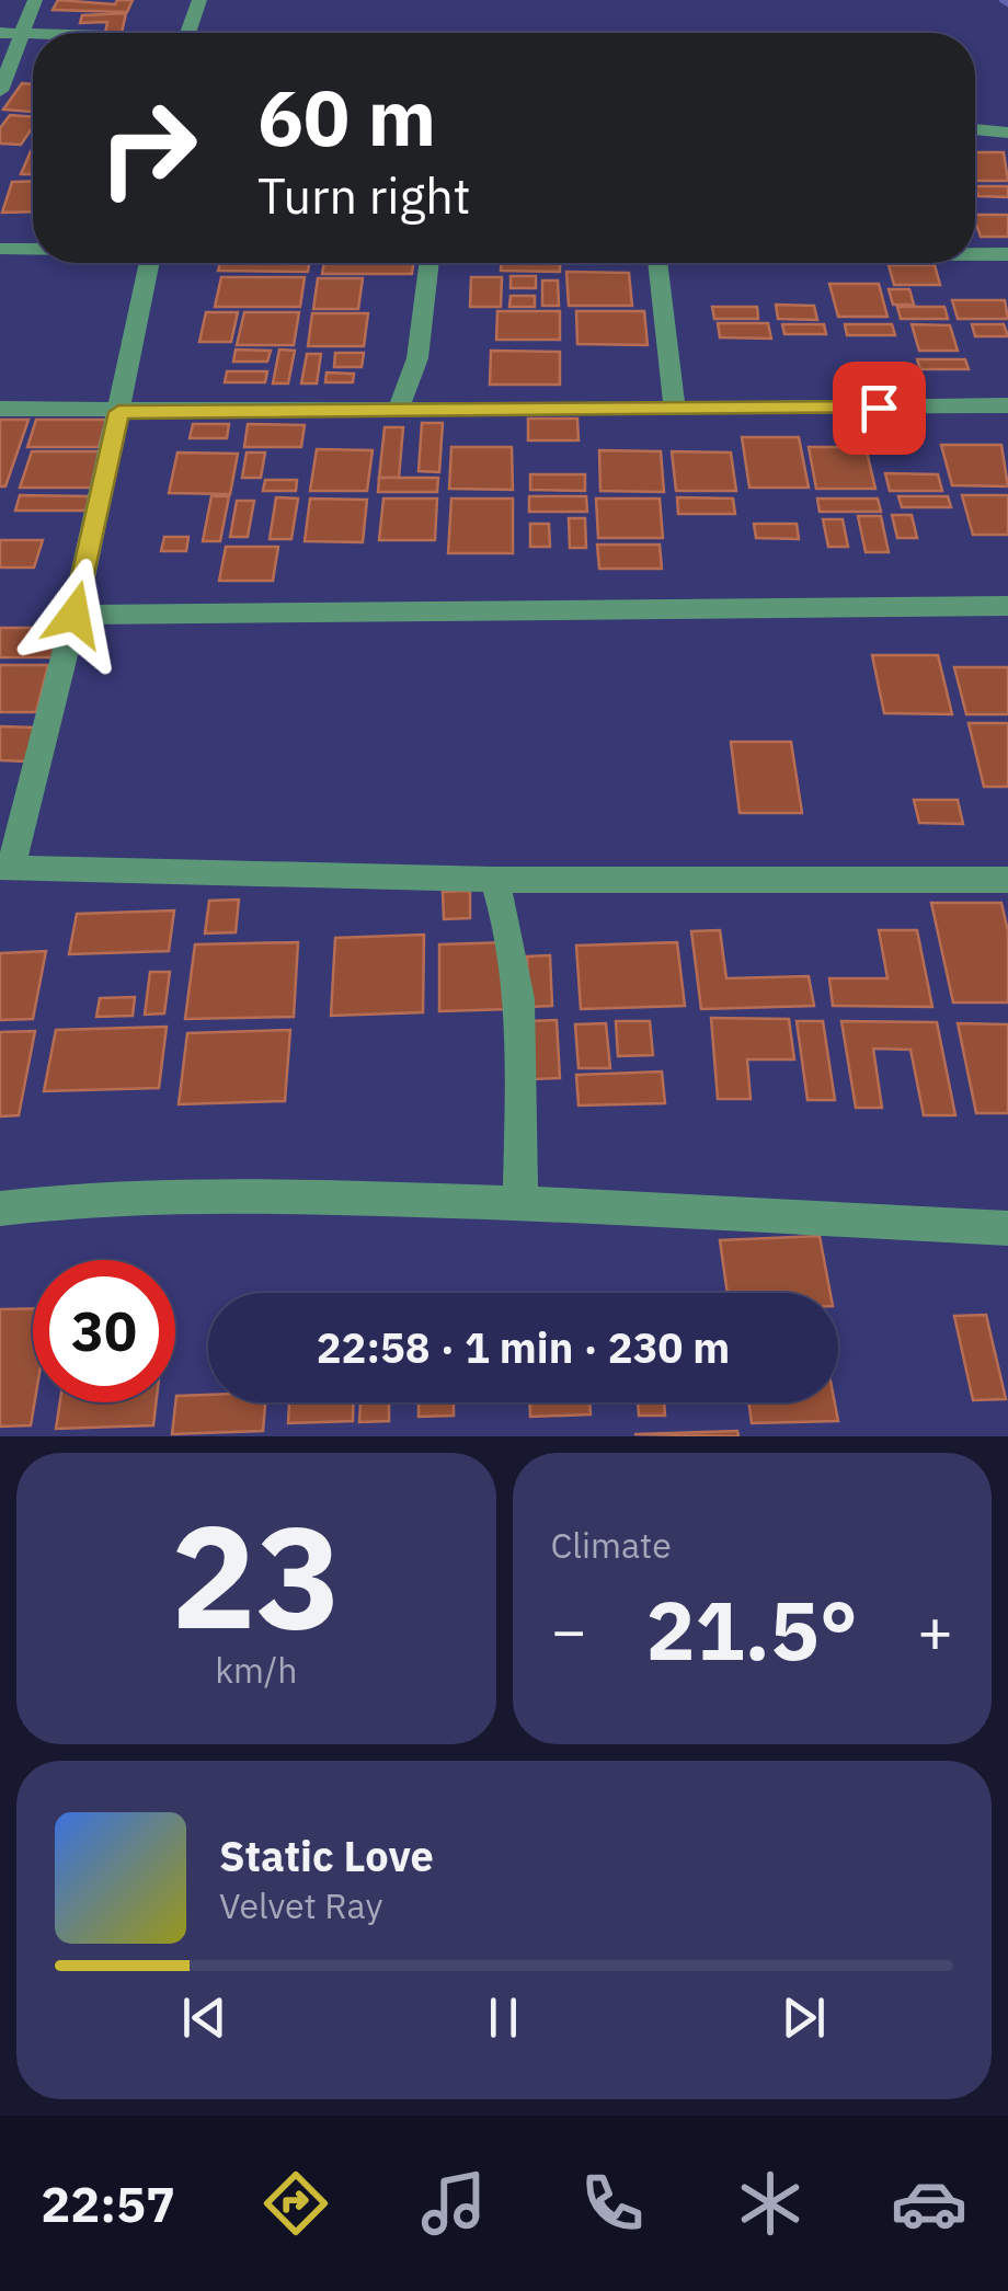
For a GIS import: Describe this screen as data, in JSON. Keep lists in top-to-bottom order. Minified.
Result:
{"page":{"turn":["60 m","Turn right"],"limit":"30","trip":"22:58 · 1 min · 230 m","tile":[["23","km/h"],"Climate"],"heat":["−","21.5°","+"],"song":["Static Love","Velvet Ray"],"tabs":"22:57"}}
